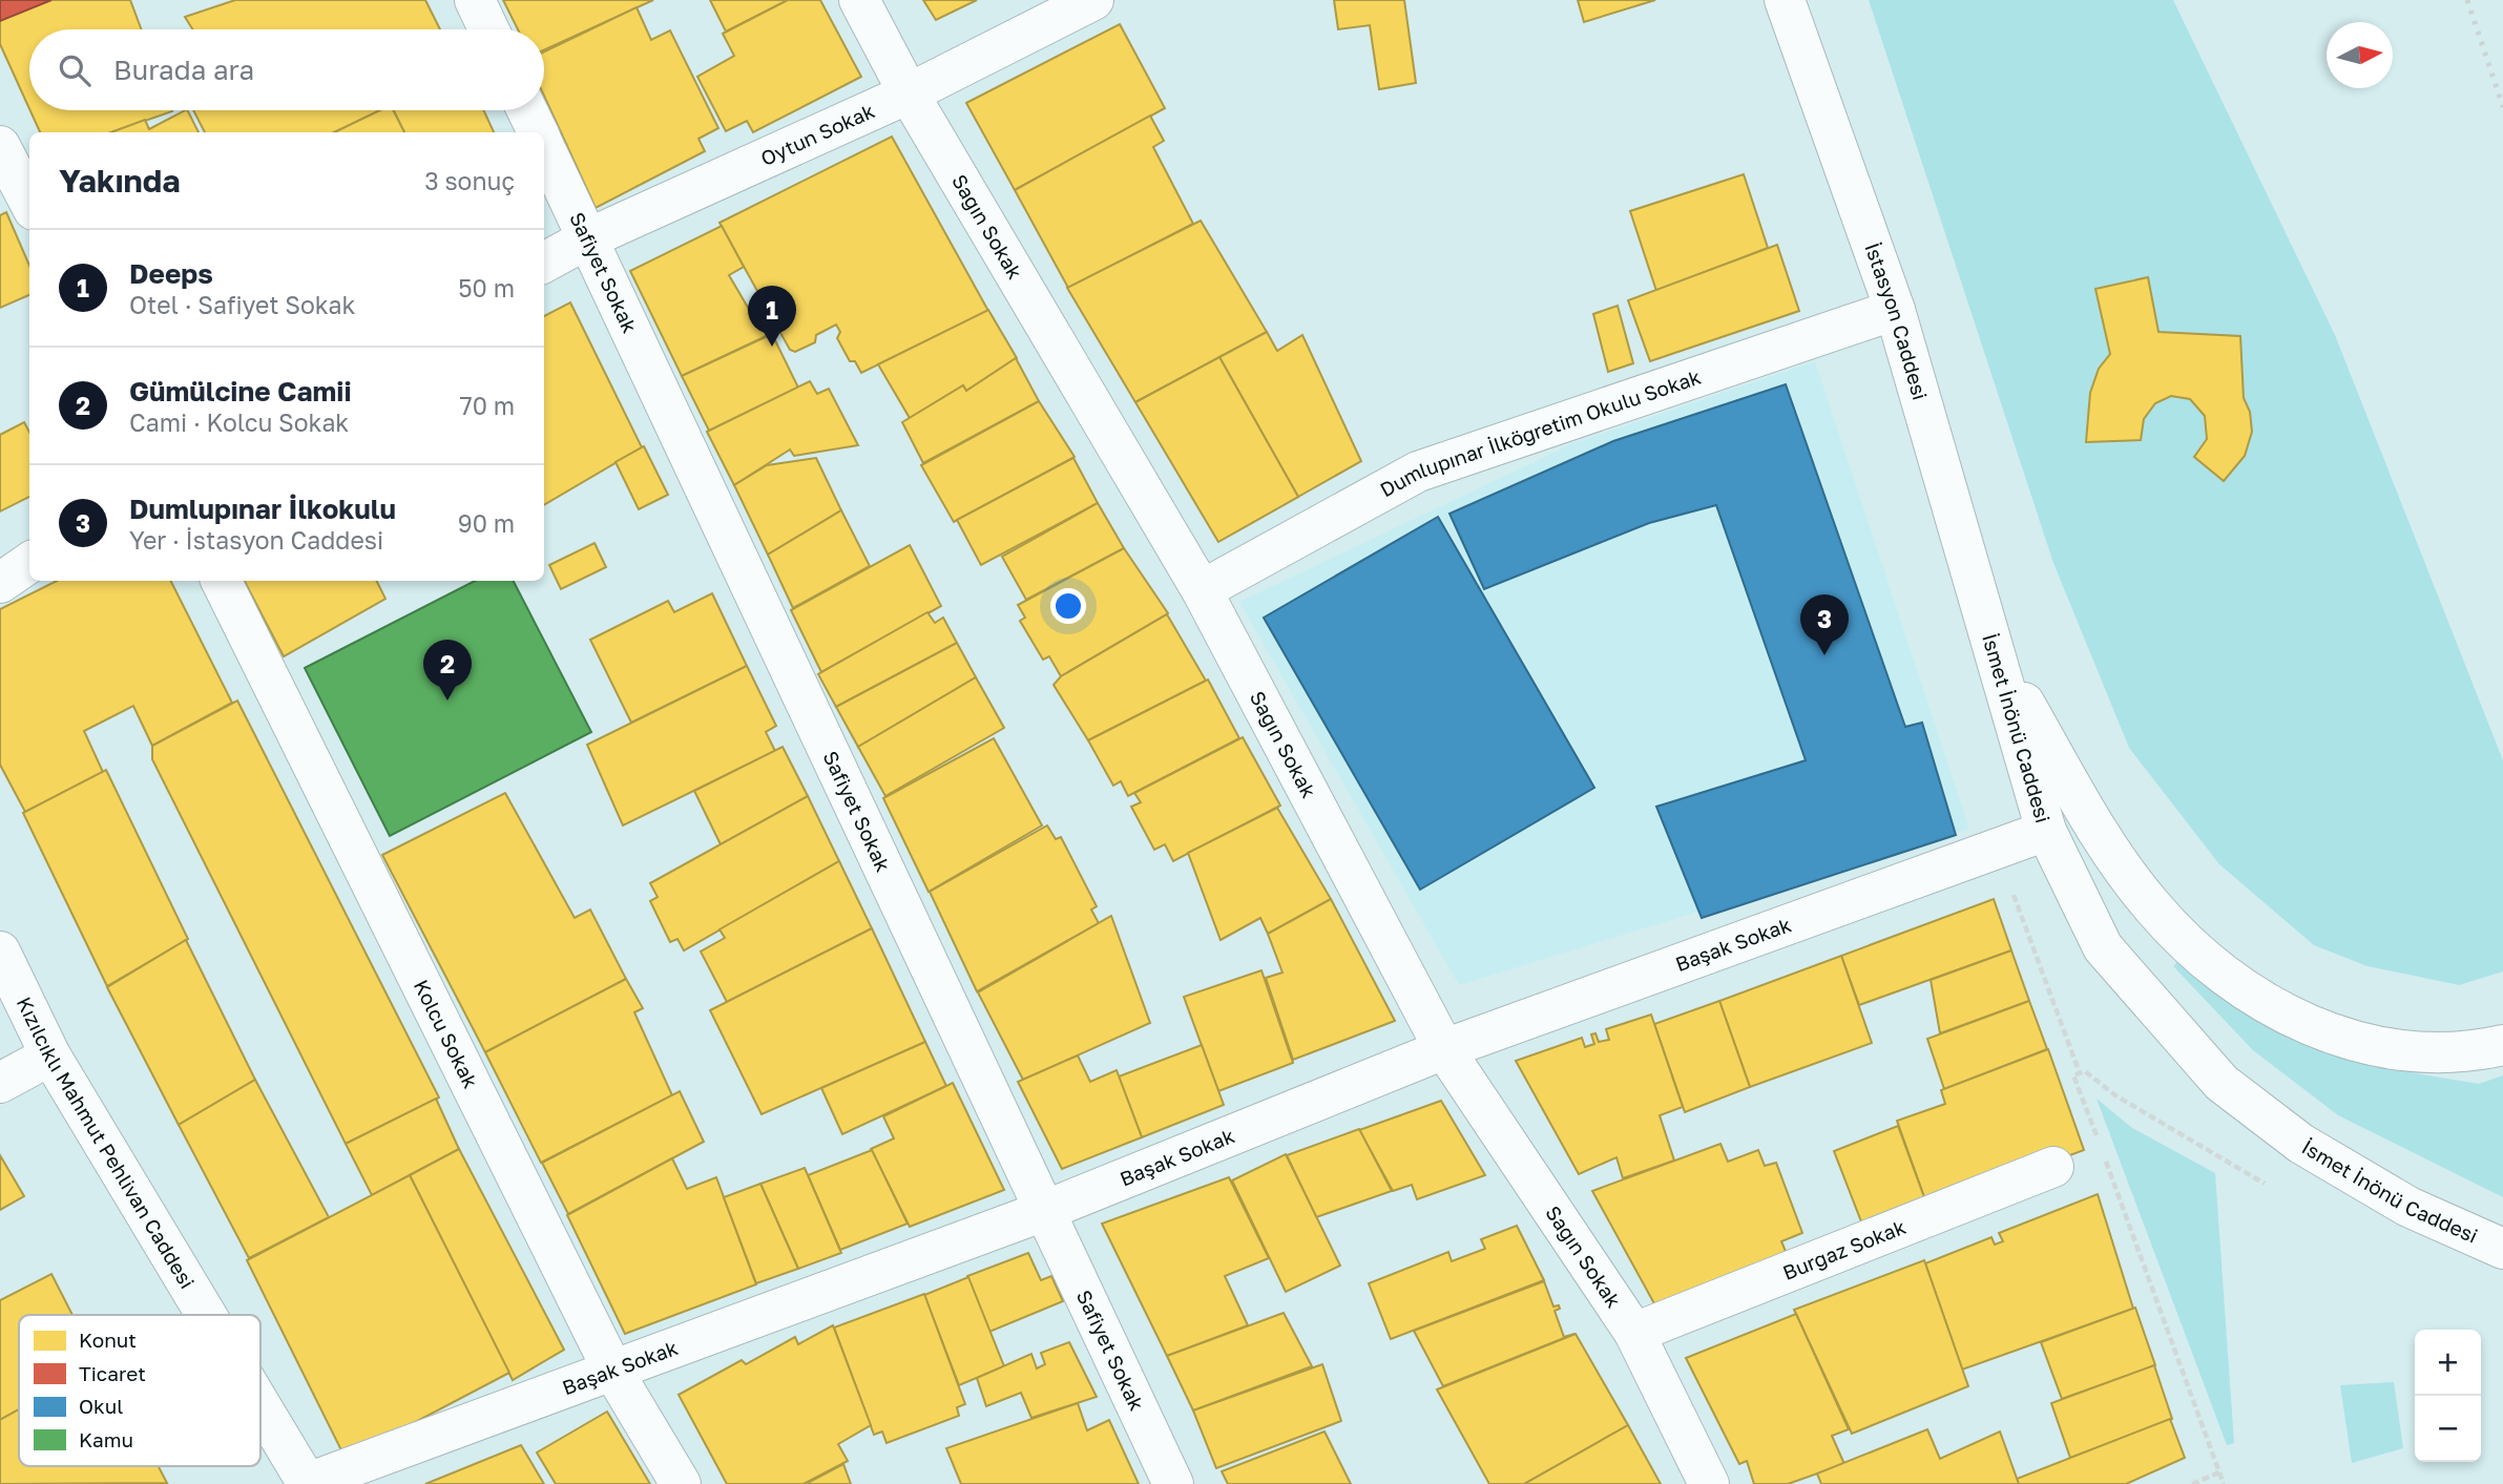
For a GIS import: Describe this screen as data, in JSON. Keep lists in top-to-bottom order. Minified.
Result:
{"streets":{"street":["Oytun Sokak","Sağın Sokak","Safiyet Sokak","İstasyon Caddesi","Dumlupınar İlköğretim Okulu Sokak","İsmet İnönü Caddesi","Başak Sokak","Kolcu Sokak","Kızılcıklı Mahmut Pehlivan Caddesi","Burgaz Sokak"]},"crossings":[["Oytun Sokak","Sağın Sokak"],["Oytun Sokak","Safiyet Sokak"],["Sağın Sokak","Dumlupınar İlköğretim Okulu Sokak"],["Sağın Sokak","Başak Sokak"],["Sağın Sokak","Burgaz Sokak"],["Safiyet Sokak","Başak Sokak"],["İstasyon Caddesi","Dumlupınar İlköğretim Okulu Sokak"],["İstasyon Caddesi","İsmet İnönü Caddesi"],["İsmet İnönü Caddesi","Başak Sokak"],["Başak Sokak","Kolcu Sokak"],["Başak Sokak","Kızılcıklı Mahmut Pehlivan Caddesi"]],"legend":["Konut","Ticaret","Okul","Kamu"],"north":"right","page":{"search":"Burada ara","heading":["Yakında","3 sonuç"],"list":[{"mark":"1","name":"Deeps","note":"Otel · Safiyet Sokak","value":"50 m"},{"mark":"2","name":"Gümülcine Camii","note":"Cami · Kolcu Sokak","value":"70 m"},{"mark":"3","name":"Dumlupınar İlkokulu","note":"Yer · İstasyon Caddesi","value":"90 m"}],"pins":["1","3","2"],"map_buttons":["+","−"]}}
